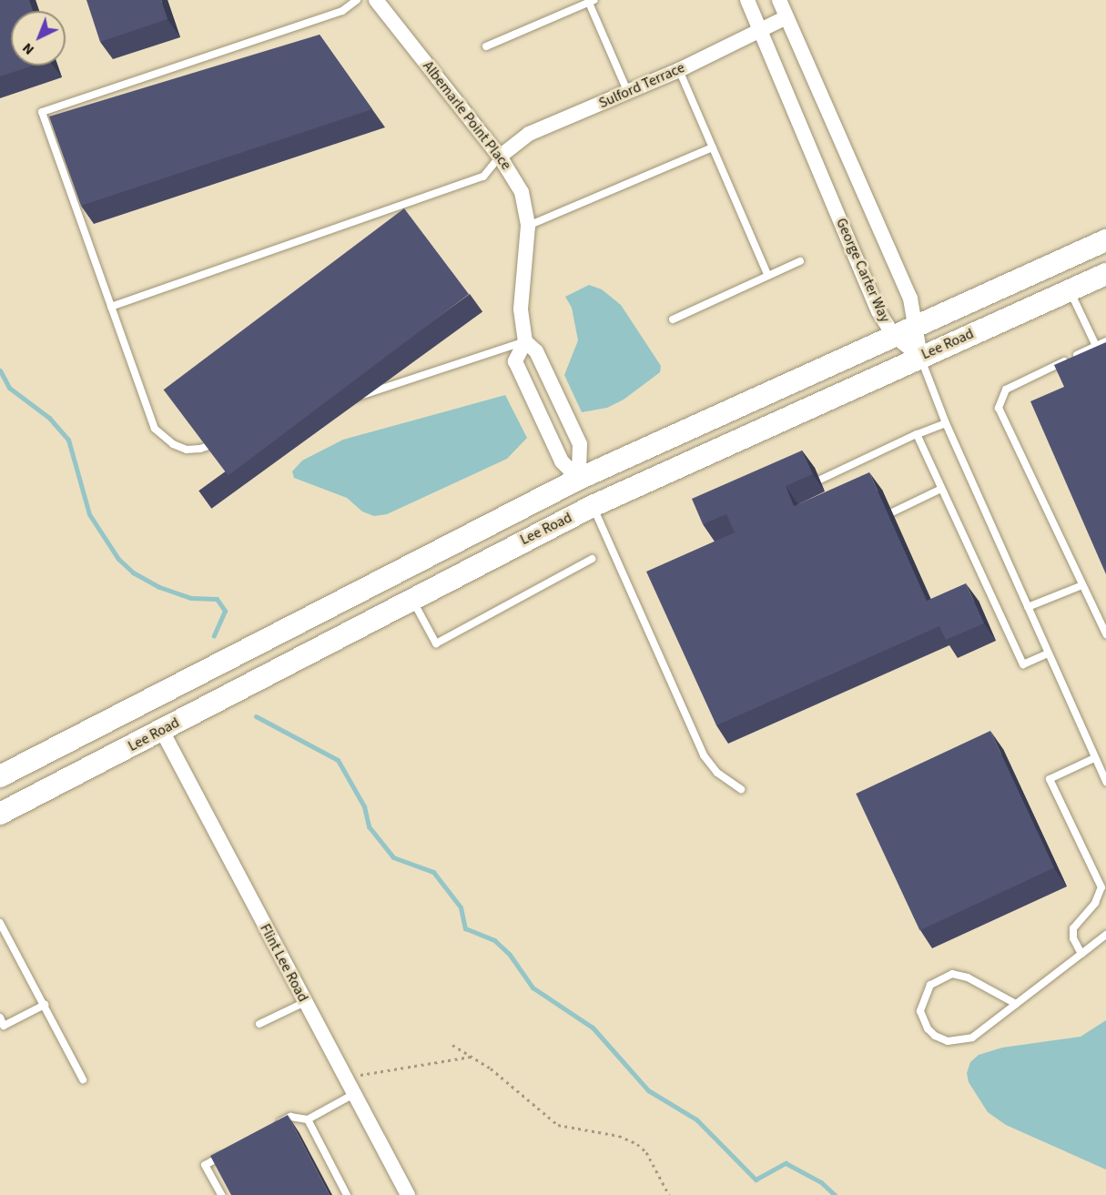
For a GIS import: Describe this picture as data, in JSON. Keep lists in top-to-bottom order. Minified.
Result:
{"streets":{"street":["Sulford Terrace","Albemarle Point Place","George Carter Way","Lee Road","Flint Lee Road"]},"crossings":[["Sulford Terrace","Albemarle Point Place"],["Sulford Terrace","George Carter Way"],["Albemarle Point Place","Lee Road"],["George Carter Way","Lee Road"],["Lee Road","Flint Lee Road"]],"north":"bottom left"}
